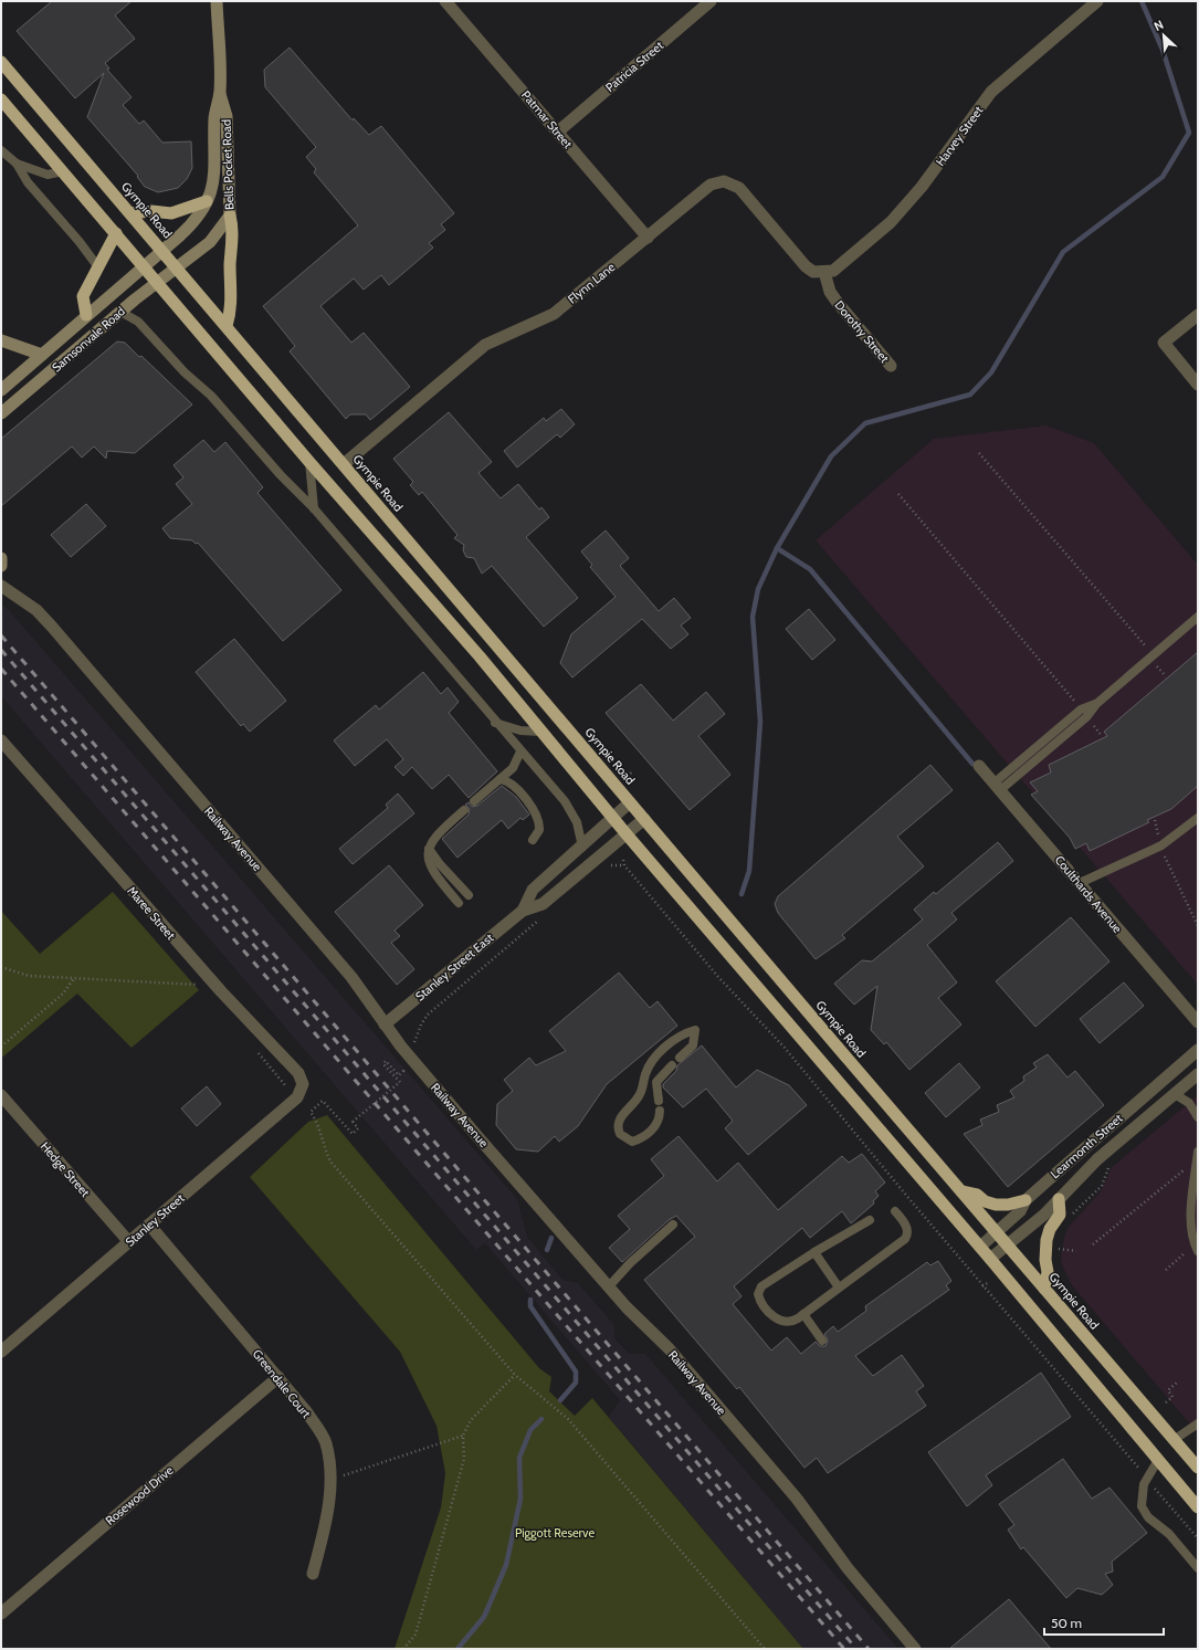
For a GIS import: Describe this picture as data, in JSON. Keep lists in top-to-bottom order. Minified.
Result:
{"streets":{"highway":["Gympie Road"],"main road":["Bells Pocket Road","Samsonvale Road"],"street":["Patricia Street","Patmar Street","Harvey Street","Flynn Lane","Dorothy Street","Railway Avenue","Coulthards Avenue","Maree Street","Stanley Street East","Learmonth Street","Hedge Street","Stanley Street","Greendale Court","Rosewood Drive"]},"crossings":[["Patricia Street","Patmar Street"],["Patmar Street","Flynn Lane"],["Harvey Street","Flynn Lane"],["Harvey Street","Dorothy Street"],["Bells Pocket Road","Gympie Road"],["Bells Pocket Road","Samsonvale Road"],["Gympie Road","Flynn Lane"],["Gympie Road","Samsonvale Road"],["Gympie Road","Stanley Street East"],["Gympie Road","Learmonth Street"],["Flynn Lane","Dorothy Street"],["Railway Avenue","Stanley Street East"],["Maree Street","Stanley Street"],["Hedge Street","Stanley Street"],["Stanley Street","Greendale Court"],["Greendale Court","Rosewood Drive"]],"parks":["Piggott Reserve"],"scale_bar":"50 m","north":"top left"}
